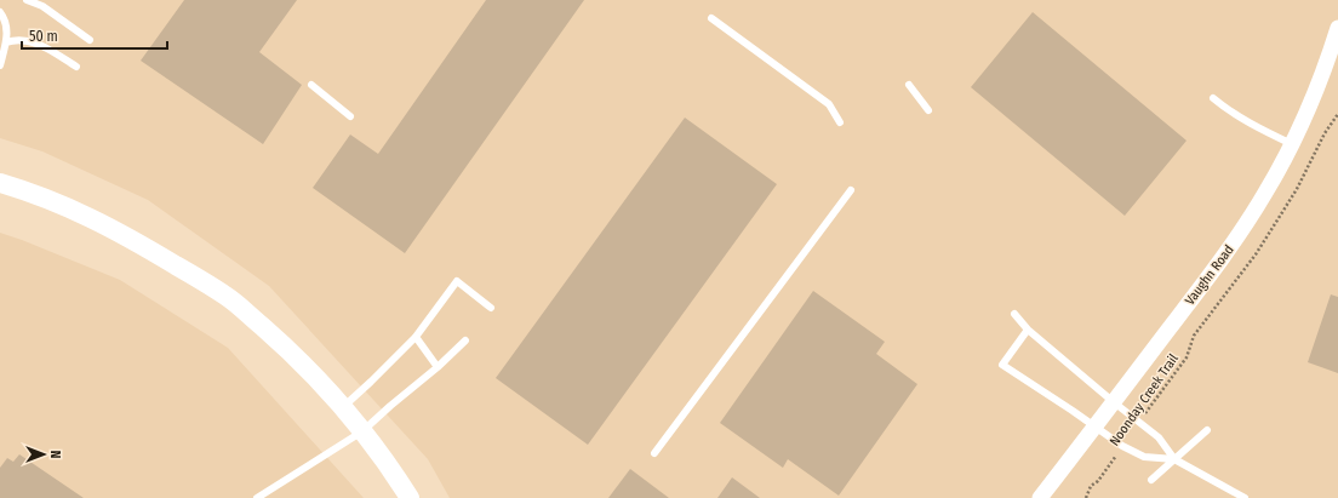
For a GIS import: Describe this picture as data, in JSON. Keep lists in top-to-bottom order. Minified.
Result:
{"streets":{"street":["Vaughn Road"],"path":["Noonday Creek Trail"]},"scale_bar":"50 m","north":"right"}
